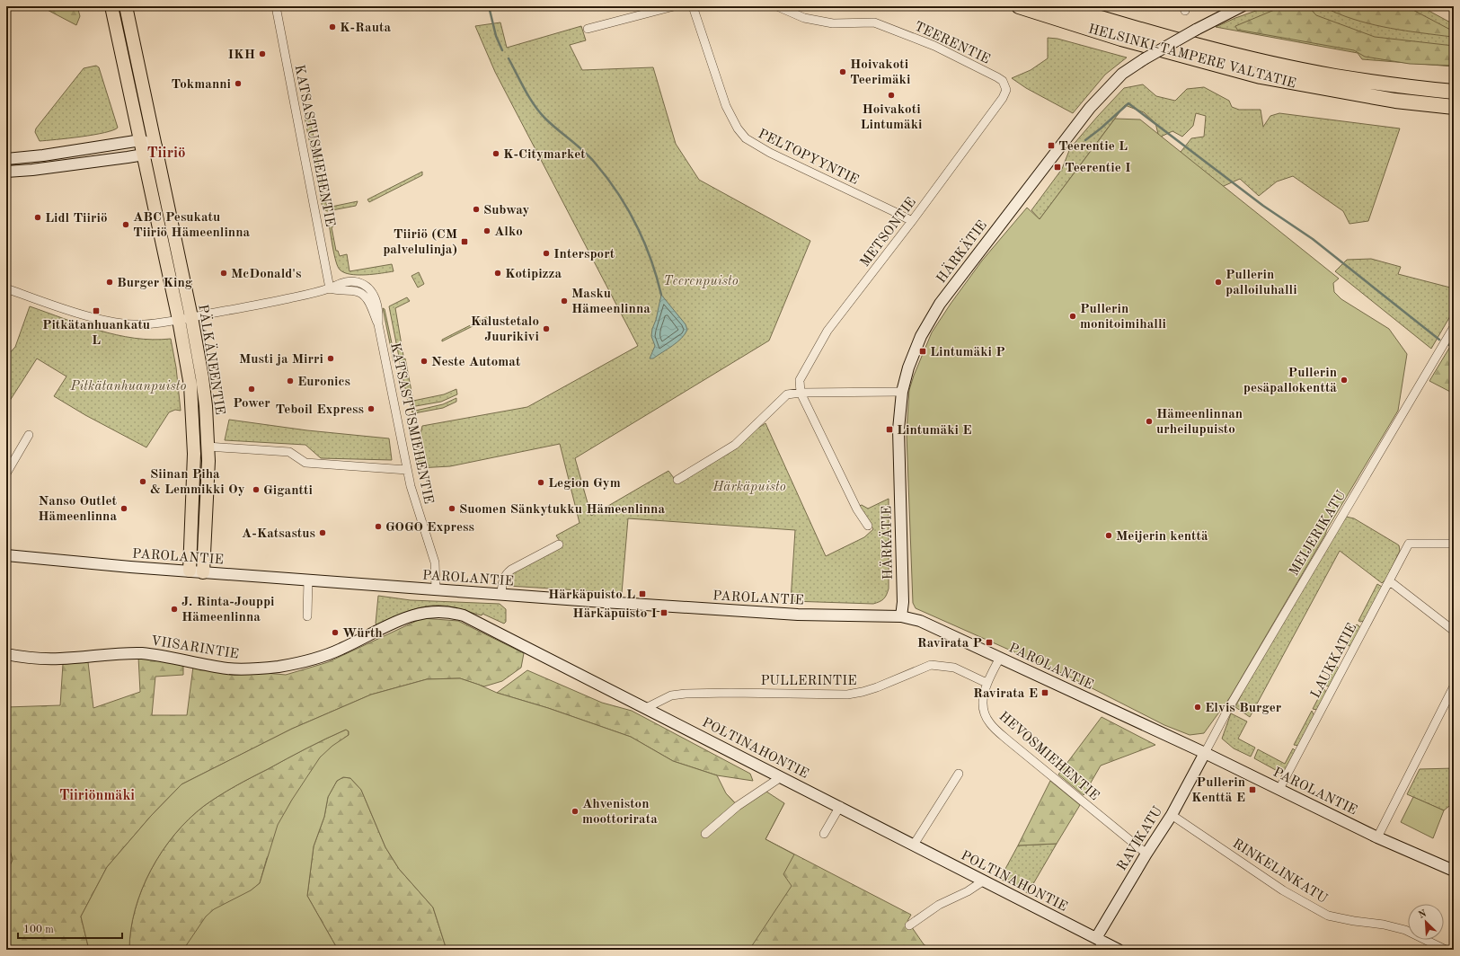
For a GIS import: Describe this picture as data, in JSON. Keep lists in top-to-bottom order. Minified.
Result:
{"streets":{"highway":["HELSINKI-TAMPERE VALTATIE"],"main road":["HÄRKÄTIE","PÄLKÄNEENTIE","PAROLANTIE","VIISARINTIE","POLTINAHONTIE","RAVIKATU"],"street":["TEERENTIE","KATSASTUSMIEHENTIE","PELTOPYYNTIE","METSONTIE","MEIJERIKATU","LAUKKATIE","PULLERINTIE","HEVOSMIEHENTIE","RINKELINKATU"]},"crossings":[["TEERENTIE","METSONTIE"],["KATSASTUSMIEHENTIE","PAROLANTIE"],["PELTOPYYNTIE","METSONTIE"],["HÄRKÄTIE","PAROLANTIE"],["PÄLKÄNEENTIE","PAROLANTIE"],["MEIJERIKATU","PAROLANTIE"],["MEIJERIKATU","RAVIKATU"],["PAROLANTIE","LAUKKATIE"],["PAROLANTIE","HEVOSMIEHENTIE"],["PAROLANTIE","RAVIKATU"],["VIISARINTIE","POLTINAHONTIE"],["PULLERINTIE","POLTINAHONTIE"],["PULLERINTIE","HEVOSMIEHENTIE"],["POLTINAHONTIE","RAVIKATU"],["HEVOSMIEHENTIE","RAVIKATU"],["RAVIKATU","RINKELINKATU"]],"districts":["Tiiriö","Tiiriönmäki"],"parks":["Teerenpuisto","Pitkätanhuanpuisto","Härkäpuisto"],"places":{"other":["K-Rauta","IKH","Hoivakoti Teerimäki","Tokmanni","Hoivakoti Lintumäki","K-Citymarket","Subway","Lidl Tiiriö","ABC Pesukatu Tiiriö Hämeenlinna","Alko","Intersport","McDonald's","Kotipizza","Burger King","Pullerin palloiluhalli","Masku Hämeenlinna","Pullerin monitoimihalli","Kalustetalo Juurikivi","Musti ja Mirri","Neste Automat","Pullerin pesäpallokenttä","Euronics","Power","Teboil Express","Hämeenlinnan urheilupuisto","Siinan Piha & Lemmikki Oy","Legion Gym","Gigantti","Nanso Outlet Hämeenlinna","Suomen Sänkytukku Hämeenlinna","GOGO Express","A-Katsastus","Meijerin kenttä","J. Rinta-Jouppi Hämeenlinna","Würth","Elvis Burger","Ahveniston moottorirata"],"transit":["Teerentie L","Teerentie I","Tiiriö (CM palvelulinja)","Pitkätanhuankatu L","Lintumäki P","Lintumäki E","Härkäpuisto L","Härkäpuisto I","Ravirata P","Ravirata E","Pullerin Kenttä E"]},"scale_bar":"100 m","north":"top left"}
